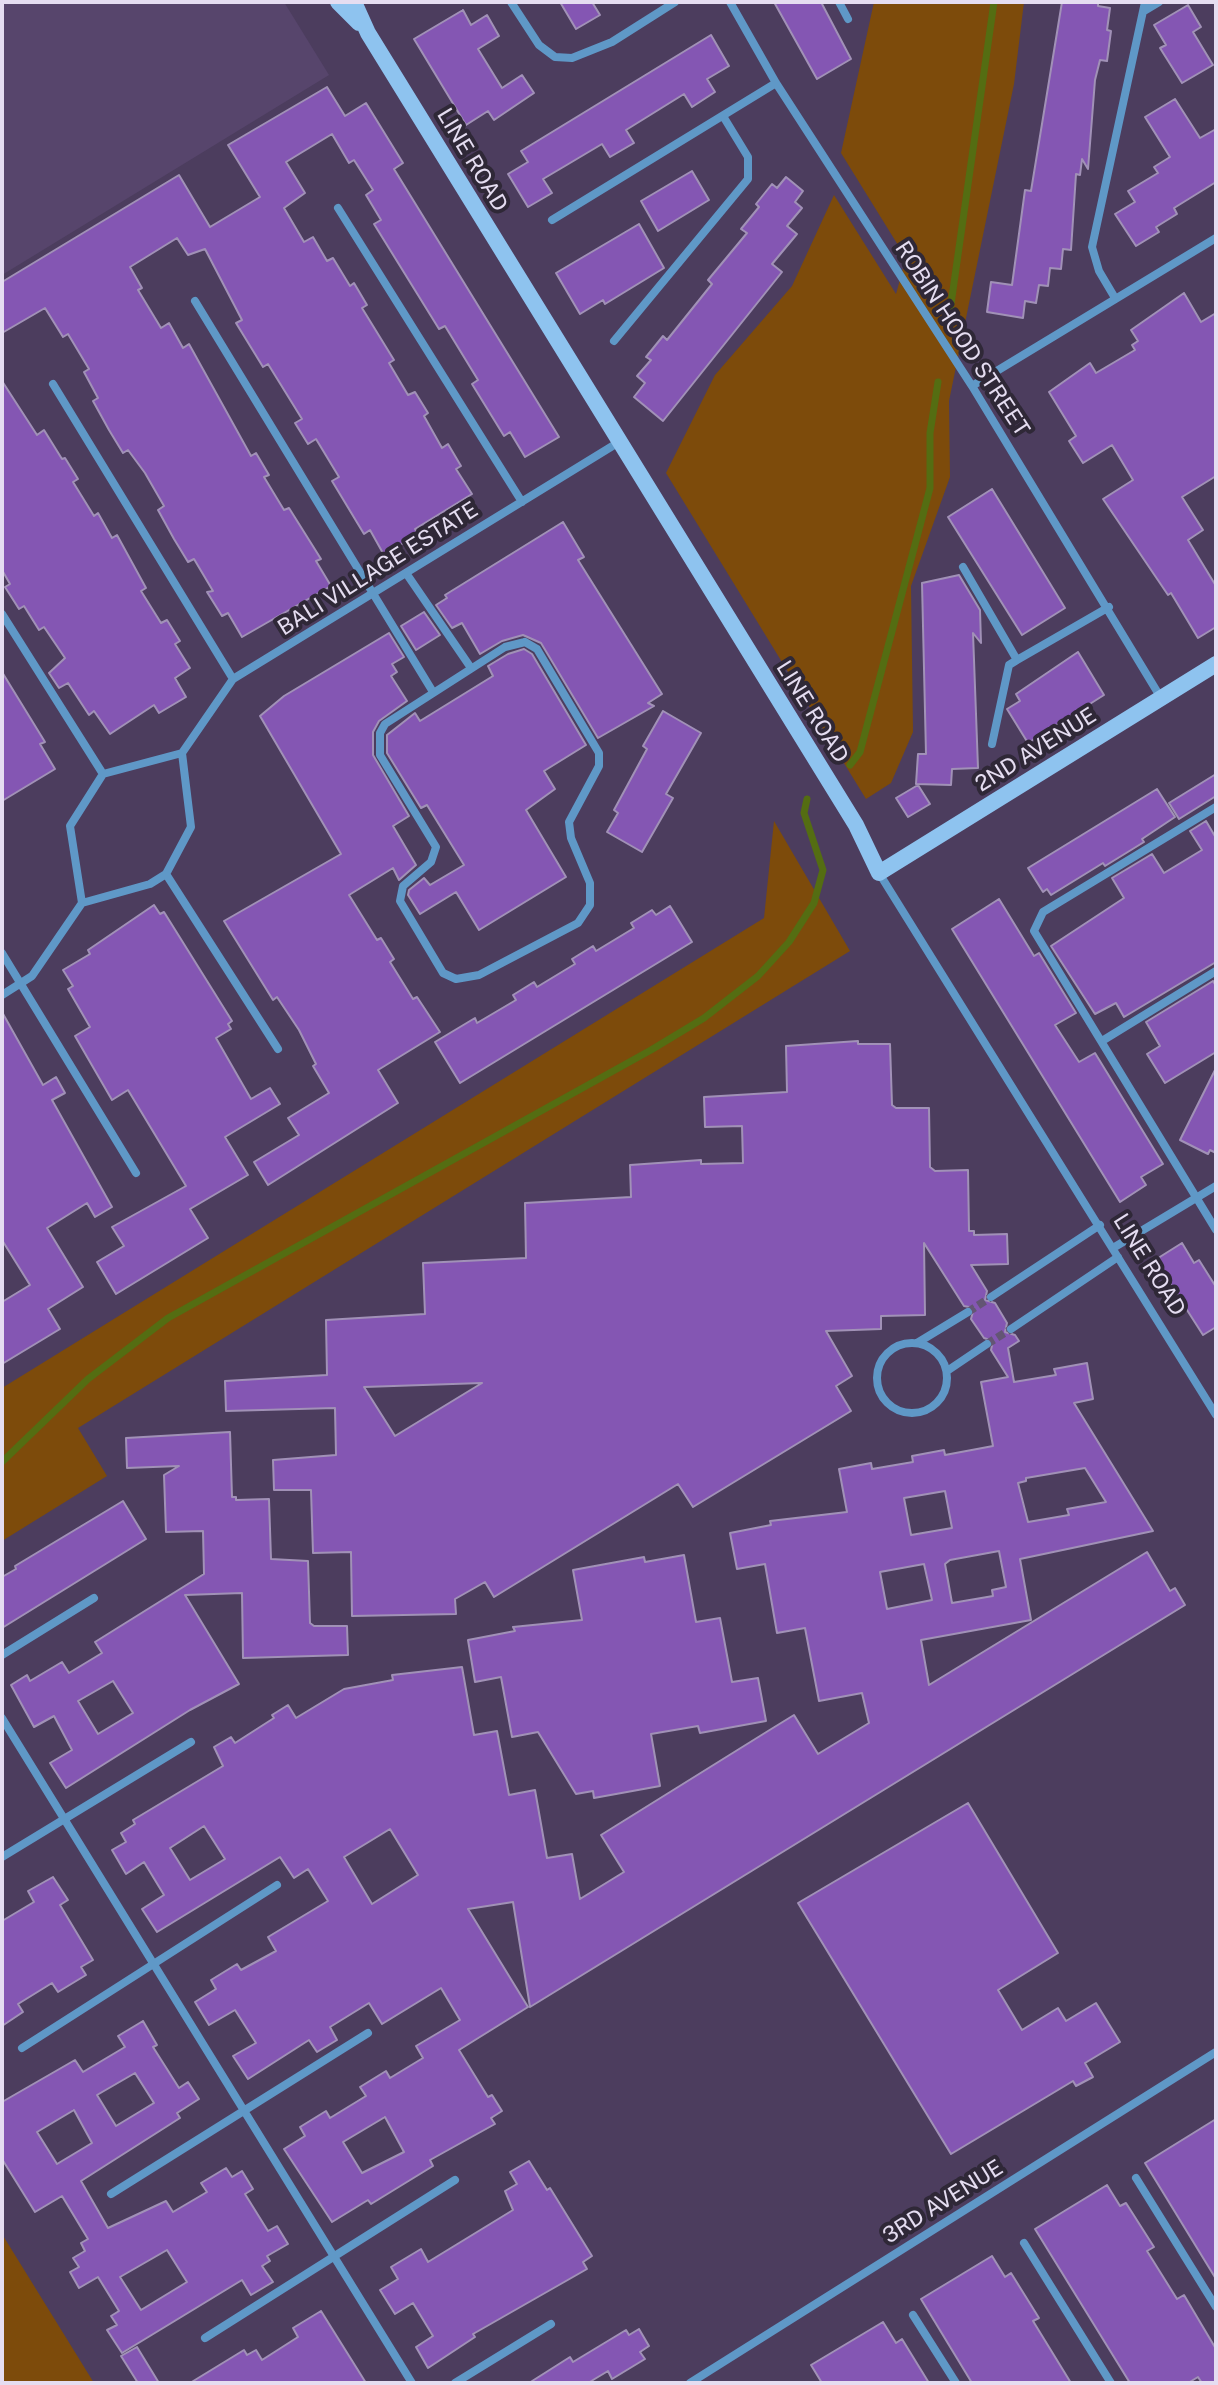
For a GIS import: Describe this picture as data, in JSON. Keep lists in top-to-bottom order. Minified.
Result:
{"streets":{"street":["LINE ROAD","ROBIN HOOD STREET","BALI VILLAGE ESTATE","2ND AVENUE","3RD AVENUE"]},"crossings":[["LINE ROAD","BALI VILLAGE ESTATE"],["LINE ROAD","2ND AVENUE"],["ROBIN HOOD STREET","2ND AVENUE"]]}
